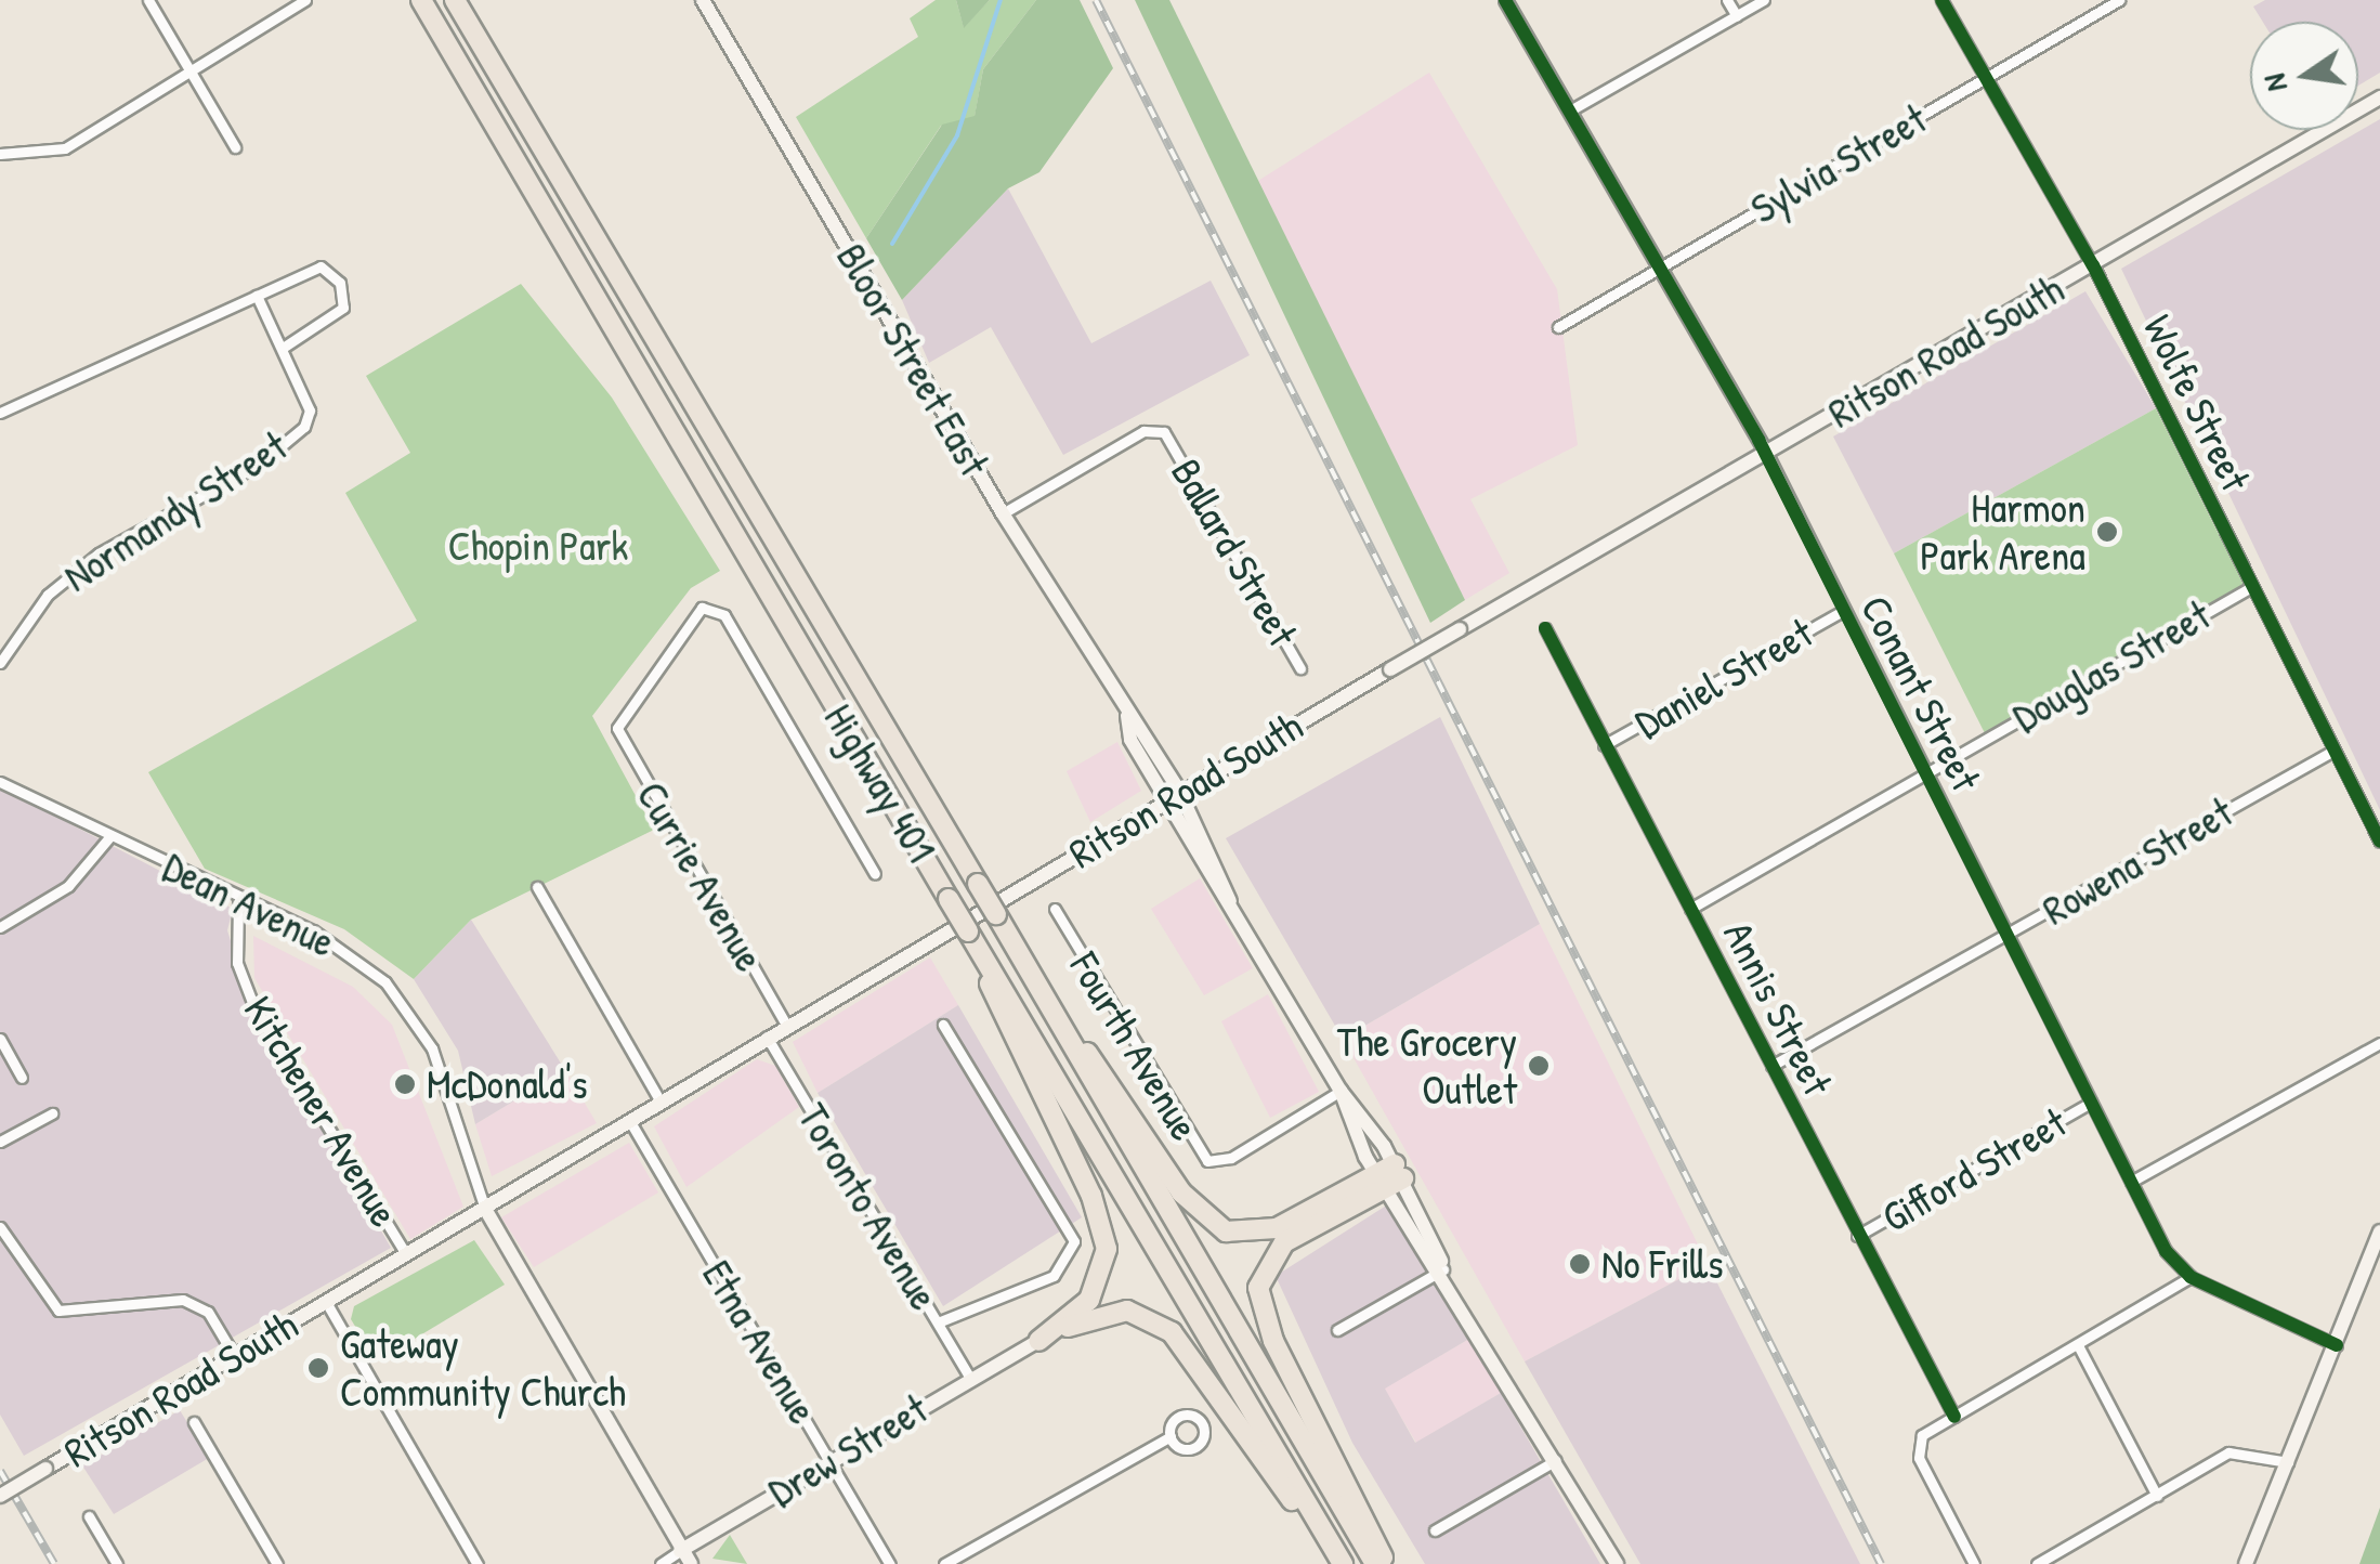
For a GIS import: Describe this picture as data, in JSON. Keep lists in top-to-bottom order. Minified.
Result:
{"streets":{"highway":["Highway 401"],"main road":["Ritson Road South","Bloor Street East","Drew Street"],"street":["Sylvia Street","Wolfe Street","Normandy Street","Ballard Street","Douglas Street","Daniel Street","Conant Street","Rowena Street","Currie Avenue","Dean Avenue","Annis Street","Fourth Avenue","Kitchener Avenue","Gifford Street","Toronto Avenue","Etna Avenue"]},"crossings":[["Sylvia Street","Wolfe Street"],["Sylvia Street","Conant Street"],["Ritson Road South","Bloor Street East"],["Ritson Road South","Wolfe Street"],["Ritson Road South","Conant Street"],["Ritson Road South","Currie Avenue"],["Ritson Road South","Dean Avenue"],["Ritson Road South","Kitchener Avenue"],["Ritson Road South","Toronto Avenue"],["Ritson Road South","Etna Avenue"],["Bloor Street East","Ballard Street"],["Bloor Street East","Fourth Avenue"],["Wolfe Street","Douglas Street"],["Wolfe Street","Rowena Street"],["Douglas Street","Conant Street"],["Douglas Street","Annis Street"],["Daniel Street","Conant Street"],["Daniel Street","Annis Street"],["Conant Street","Rowena Street"],["Conant Street","Gifford Street"],["Rowena Street","Annis Street"],["Dean Avenue","Kitchener Avenue"],["Annis Street","Gifford Street"],["Toronto Avenue","Drew Street"],["Etna Avenue","Drew Street"]],"parks":["Chopin Park"],"places":["Harmon Park Arena","The Grocery Outlet","McDonald's","No Frills","Gateway Community Church"],"north":"left"}
